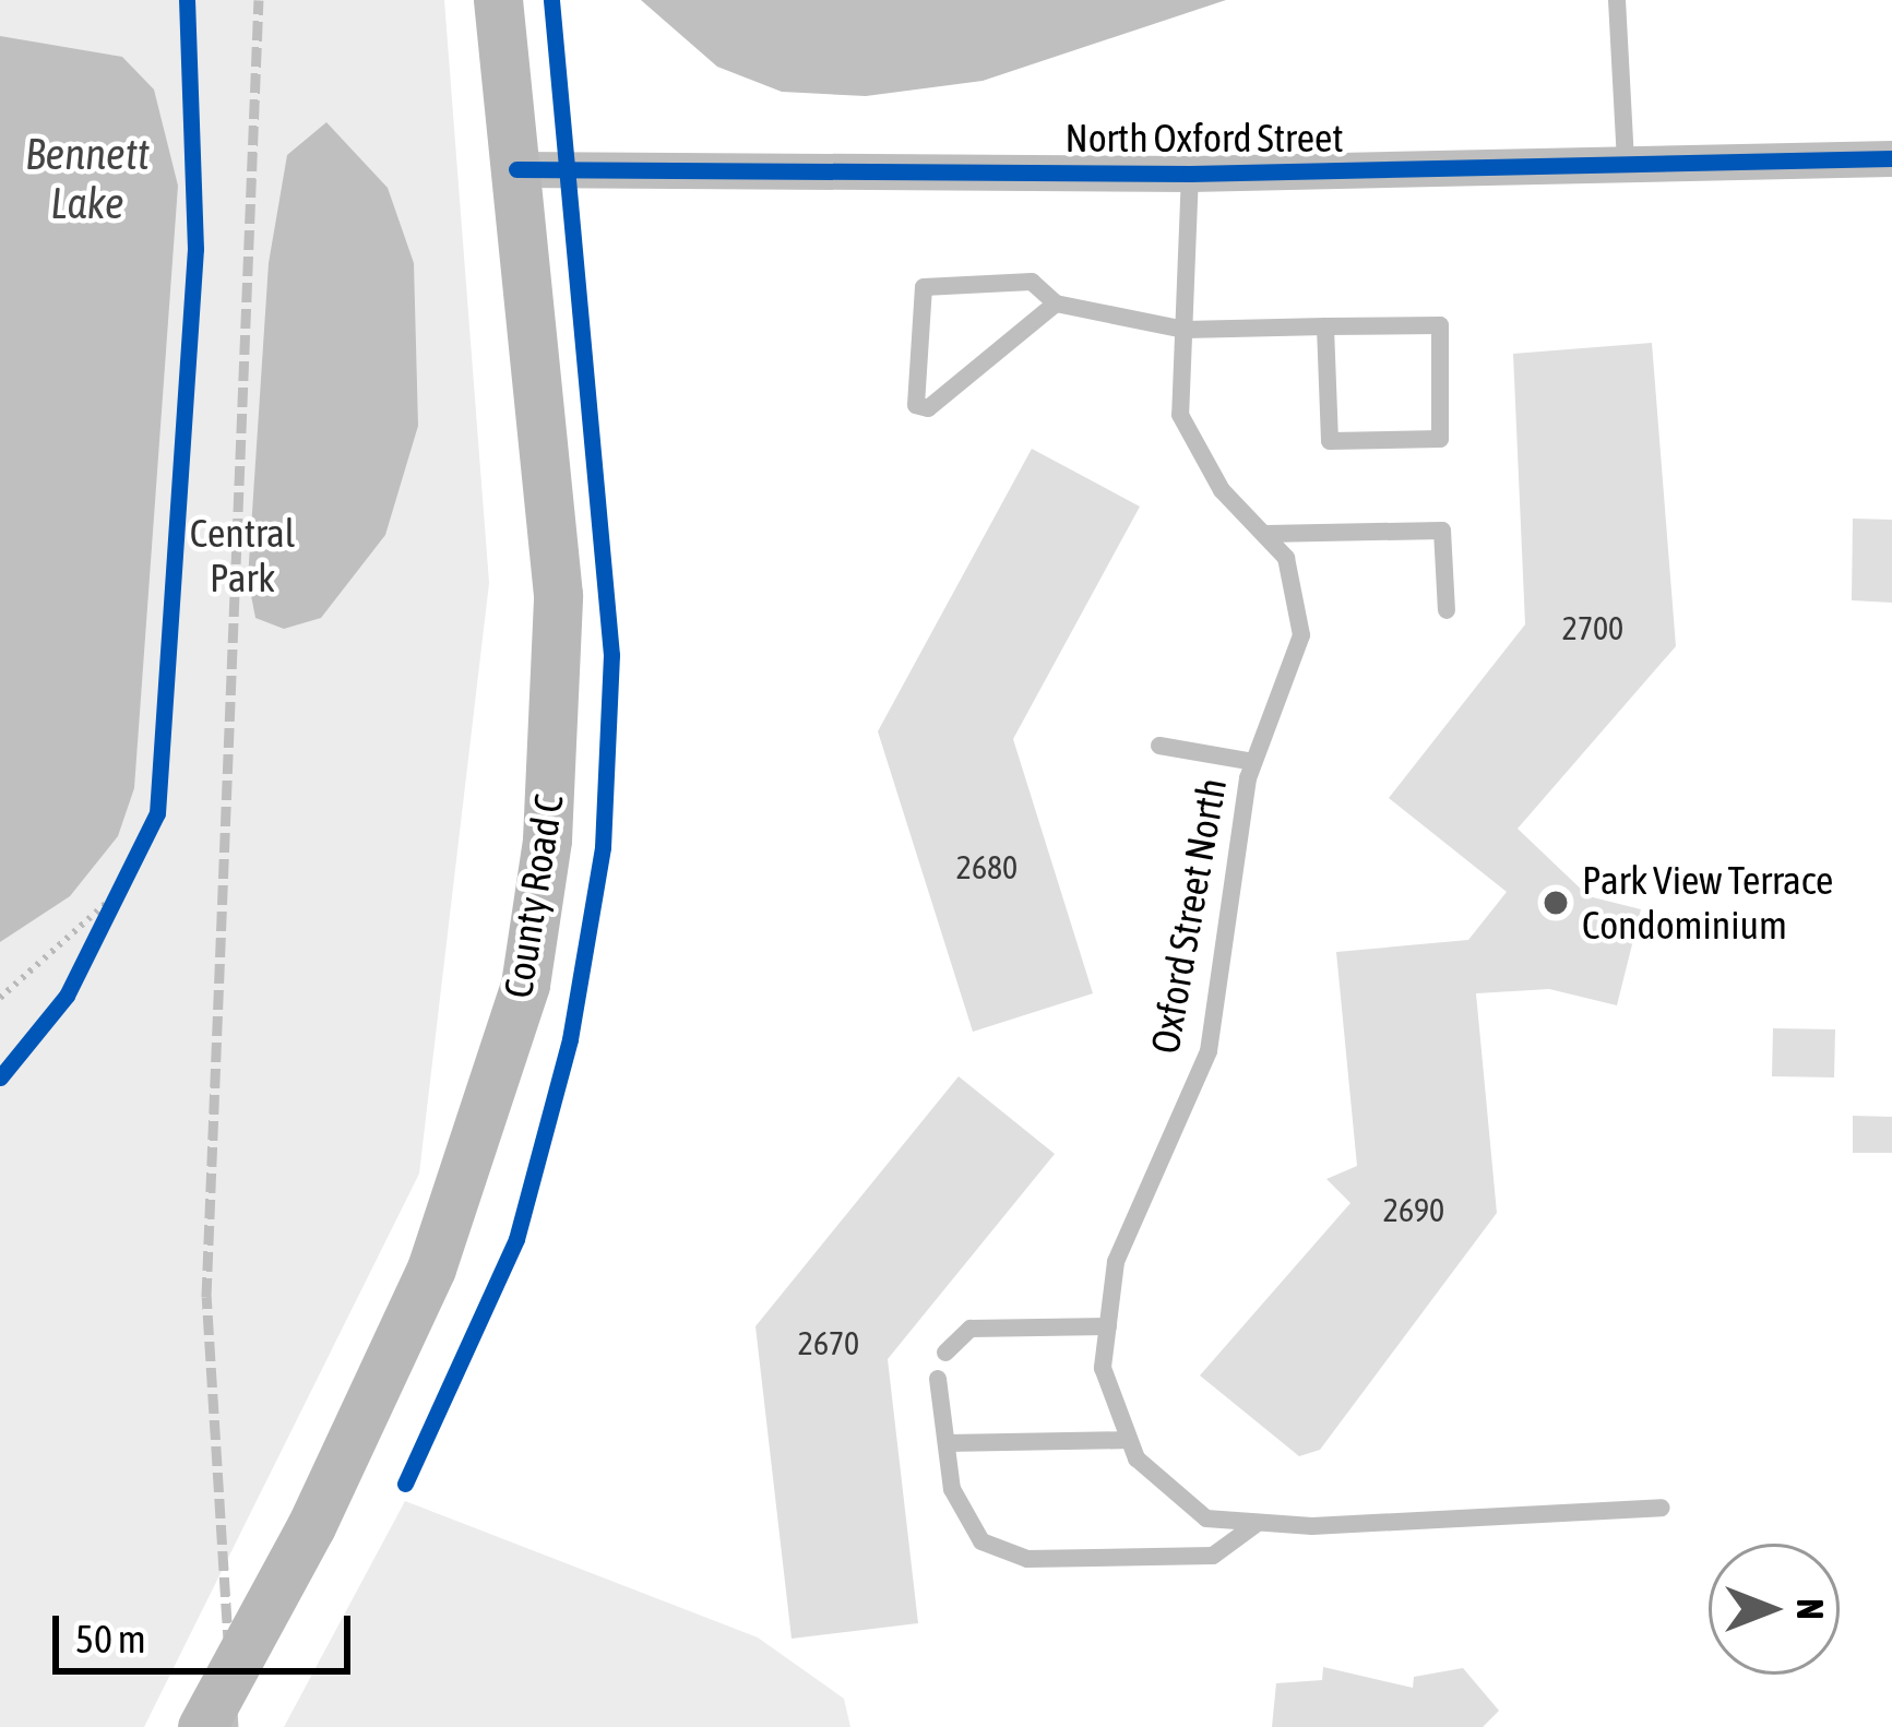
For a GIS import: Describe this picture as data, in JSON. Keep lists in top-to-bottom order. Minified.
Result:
{"streets":{"main road":["County Road C"],"street":["North Oxford Street"],"lane":["Oxford Street North"]},"crossings":[["North Oxford Street","County Road C"],["North Oxford Street","Oxford Street North"]],"water":["Bennett Lake"],"parks":["Central Park"],"places":["Park View Terrace Condominium"],"house_numbers":["2700","2680","2690","2670"],"scale_bar":"50 m","north":"right"}
